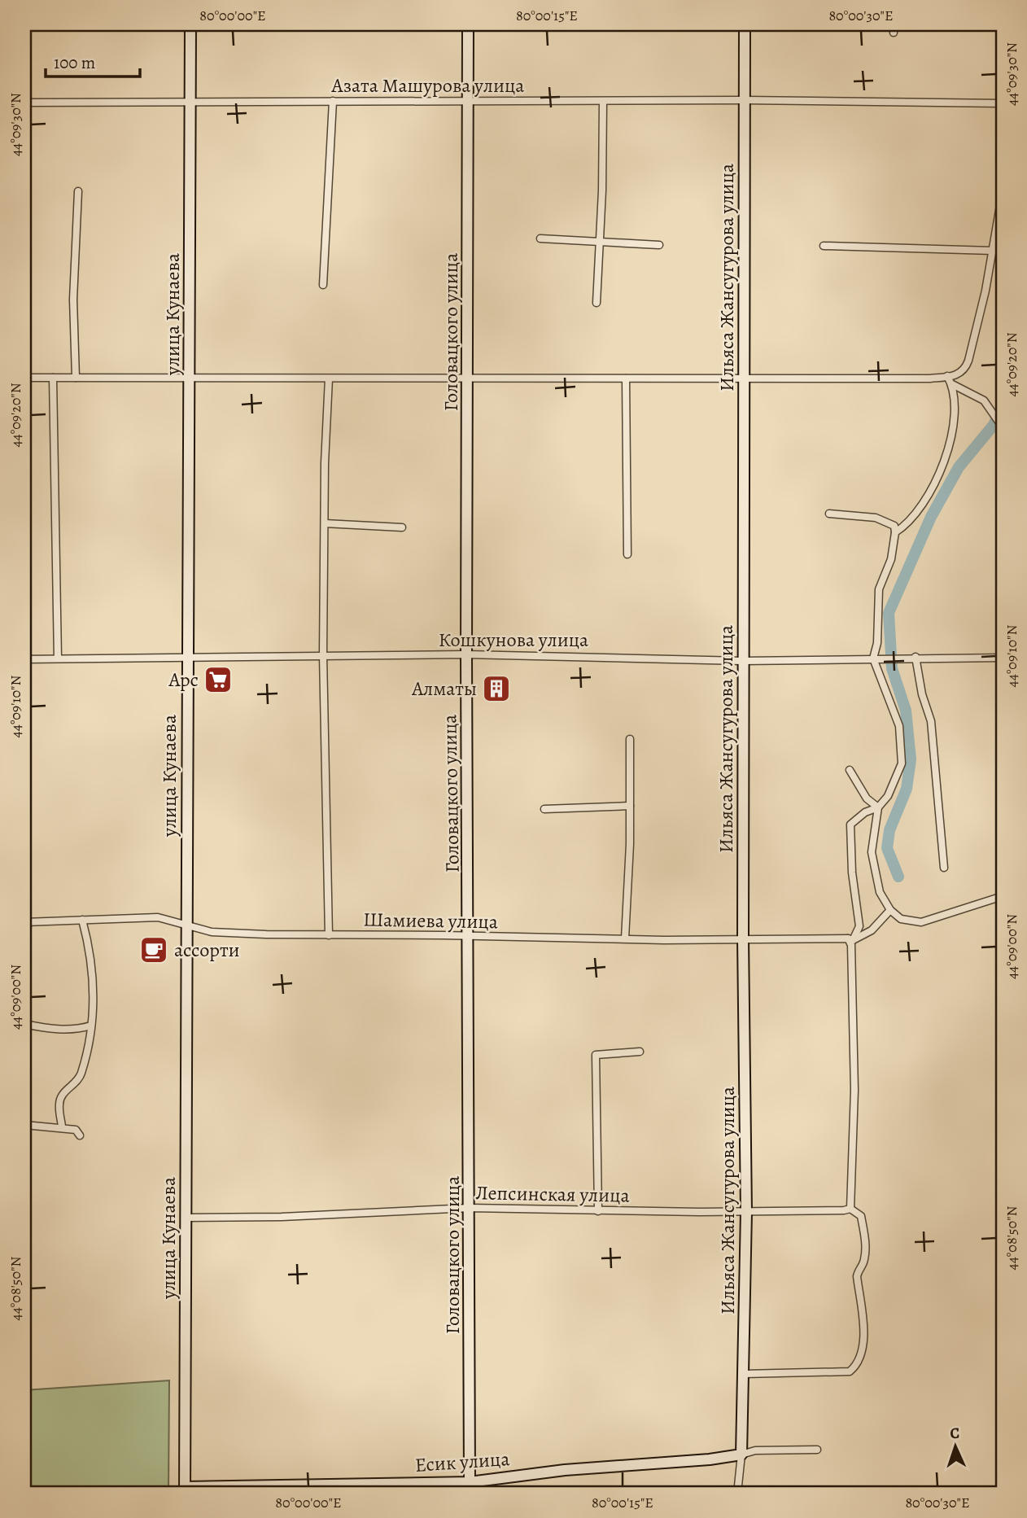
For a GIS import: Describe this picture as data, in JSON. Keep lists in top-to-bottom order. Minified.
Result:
{"streets":{"street":["Азата Машурова улица","Ильяса Жансугурова улица","улица Кунаева","Головацкого улица","Кошкунова улица","Шамиева улица","Лепсинская улица","Есик улица"]},"crossings":[["Азата Машурова улица","Ильяса Жансугурова улица"],["Азата Машурова улица","улица Кунаева"],["Азата Машурова улица","Головацкого улица"],["Ильяса Жансугурова улица","Кошкунова улица"],["Ильяса Жансугурова улица","Шамиева улица"],["Ильяса Жансугурова улица","Лепсинская улица"],["Ильяса Жансугурова улица","Есик улица"],["улица Кунаева","Кошкунова улица"],["улица Кунаева","Шамиева улица"],["улица Кунаева","Лепсинская улица"],["улица Кунаева","Есик улица"],["Головацкого улица","Кошкунова улица"],["Головацкого улица","Шамиева улица"],["Головацкого улица","Лепсинская улица"],["Головацкого улица","Есик улица"]],"places":{"supermarket":["Арс"],"building":["Алматы"],"cafe":["ассорти"]},"scale_bar":"100 m","north":"top","coordinates":["80°00'00\"E","80°00'15\"E","80°00'30\"E","44°09'30\"N","44°09'20\"N","44°09'10\"N","44°09'00\"N","44°08'50\"N"]}
